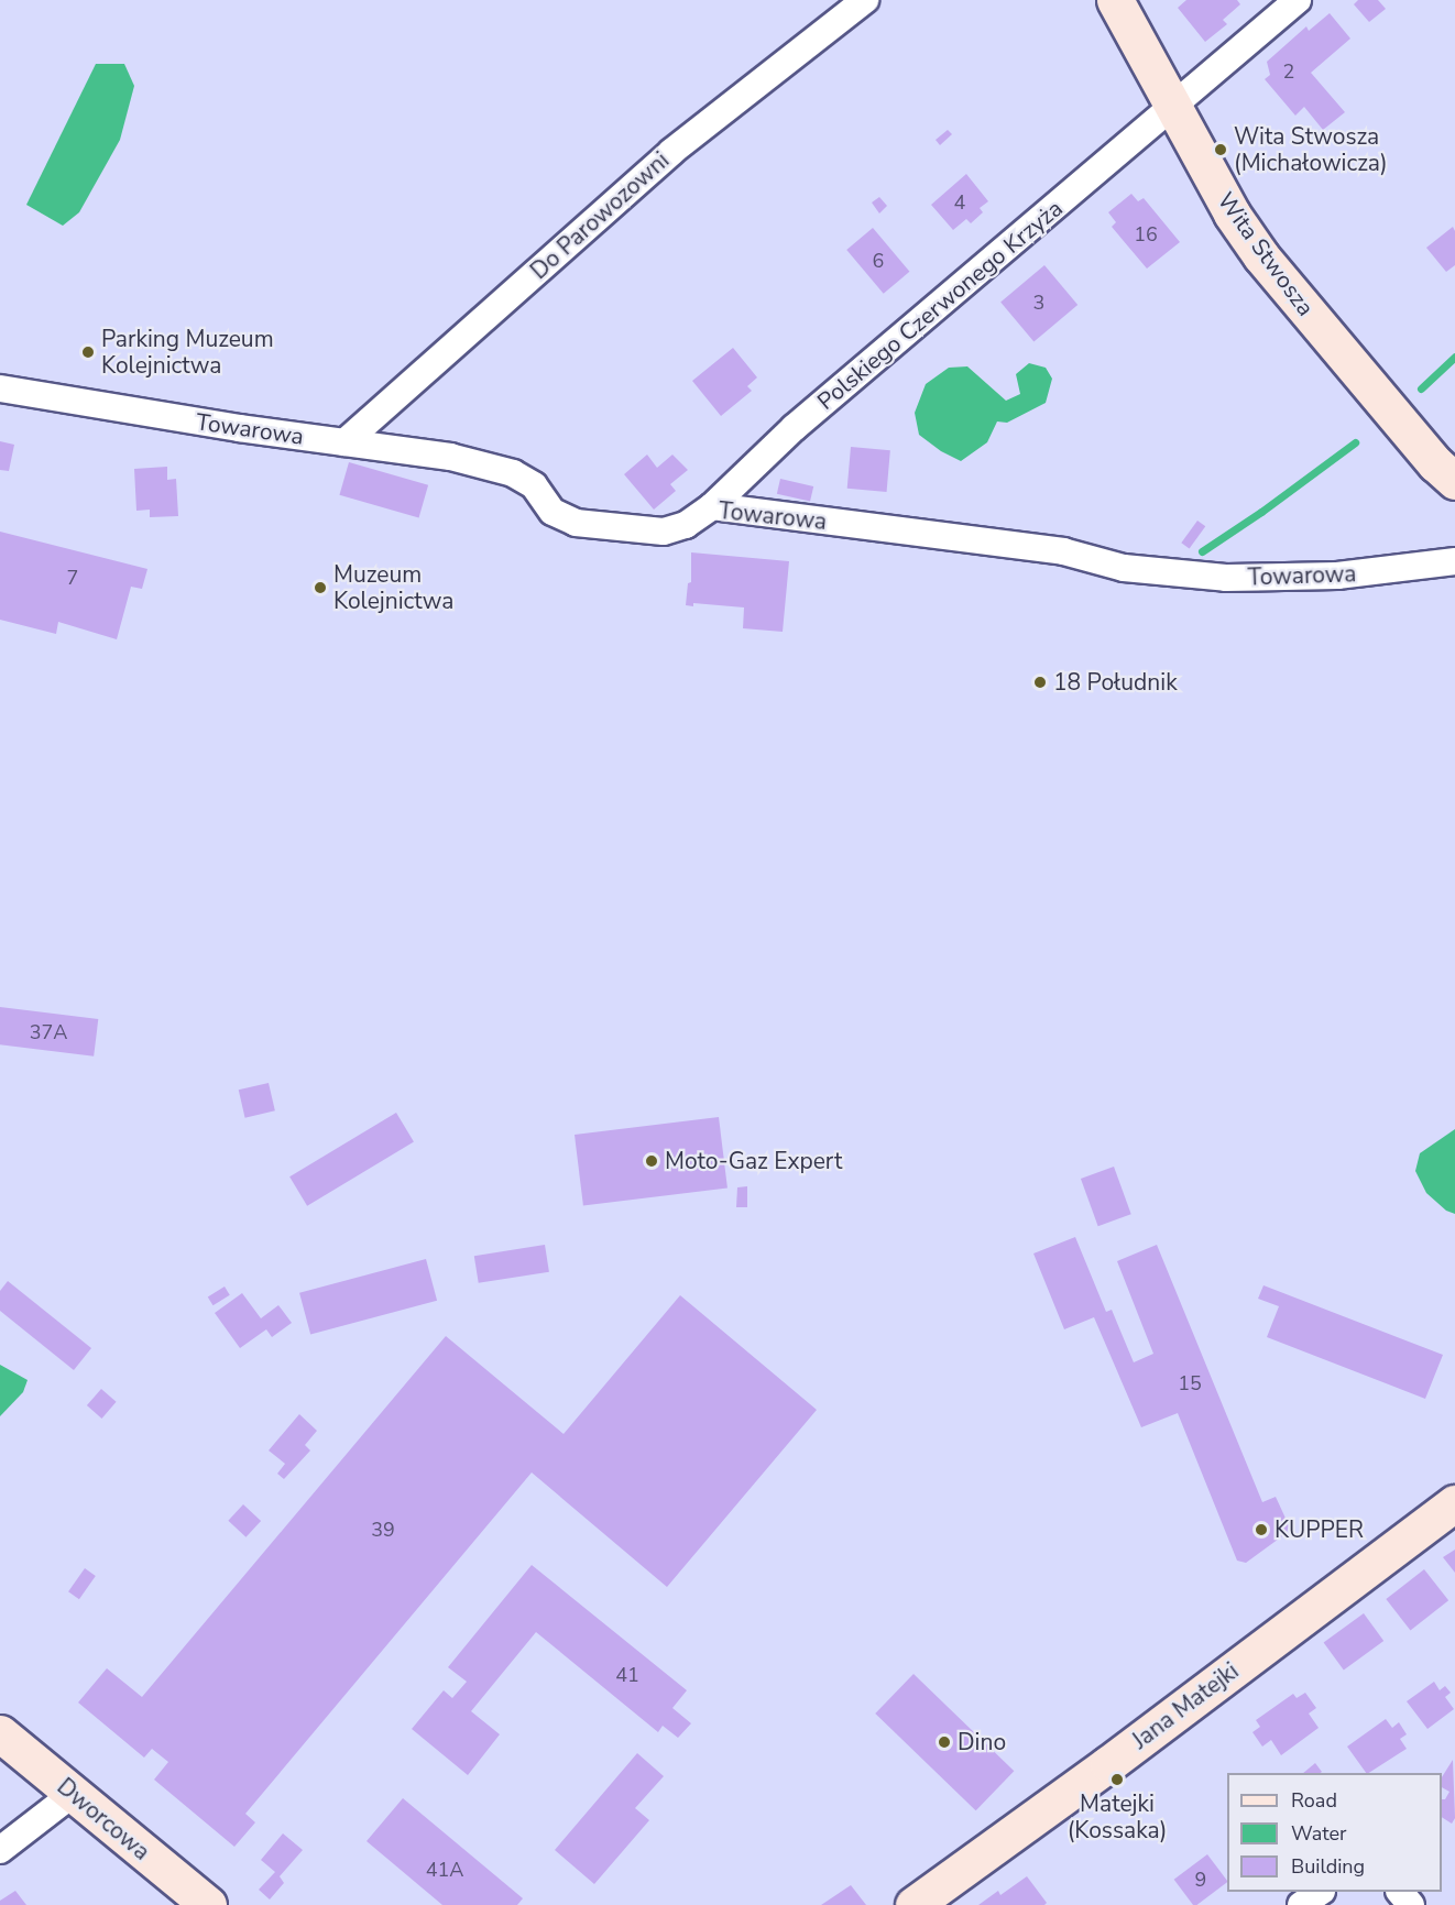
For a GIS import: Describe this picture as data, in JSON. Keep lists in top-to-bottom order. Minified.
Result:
{"streets":{"street":["Do Parowozowni","Wita Stwosza","Polskiego Czerwonego Krzyża","Towarowa","Jana Matejki","Dworcowa"]},"crossings":[["Do Parowozowni","Towarowa"],["Wita Stwosza","Polskiego Czerwonego Krzyża"],["Polskiego Czerwonego Krzyża","Towarowa"]],"places":["Wita Stwosza (Michałowicza)","Parking Muzeum Kolejnictwa","Muzeum Kolejnictwa","18 Południk","Moto-Gaz Expert","KUPPER","Dino","Matejki (Kossaka)"],"house_numbers":["2","4","16","6","3","7","37A","15","39","41","41A","9"],"legend":["Road","Water","Building"]}
